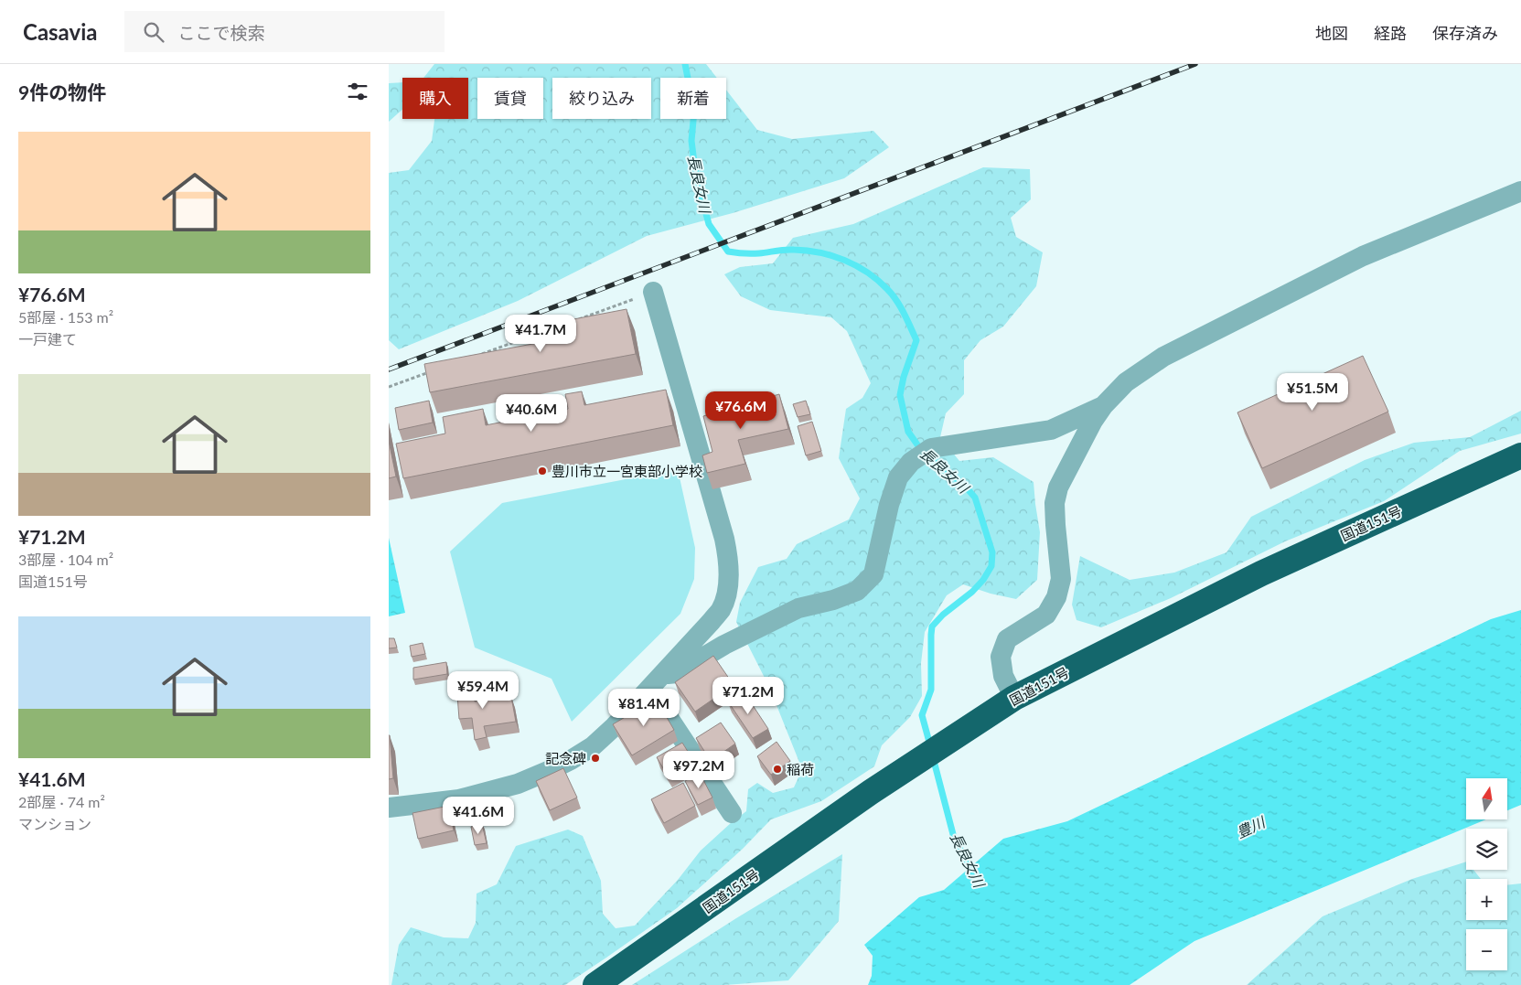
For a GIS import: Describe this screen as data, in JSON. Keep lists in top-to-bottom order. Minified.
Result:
{"streets":{"highway":["国道151号"]},"water":["長良女川","豊川"],"places":["豊川市立一宮東部小学校","記念碑","稲荷"],"north":"top","page":{"header":"Casavia","search":"ここで検索","nav":["地図","経路","保存済み"],"heading":"9件の物件","chip":["購入","賃貸","絞り込み","新着"],"list":[{"name":"¥76.6M","note":"5部屋 · 153 m² · 一戸建て"},{"name":"¥71.2M","note":"3部屋 · 104 m² · 国道151号"},{"name":"¥41.6M","note":"2部屋 · 74 m² · マンション"}],"price":["¥41.7M","¥51.5M","¥76.6M","¥40.6M","¥59.4M","¥71.2M","¥81.4M","¥97.2M","¥41.6M"],"map_buttons":["+","−"]}}
